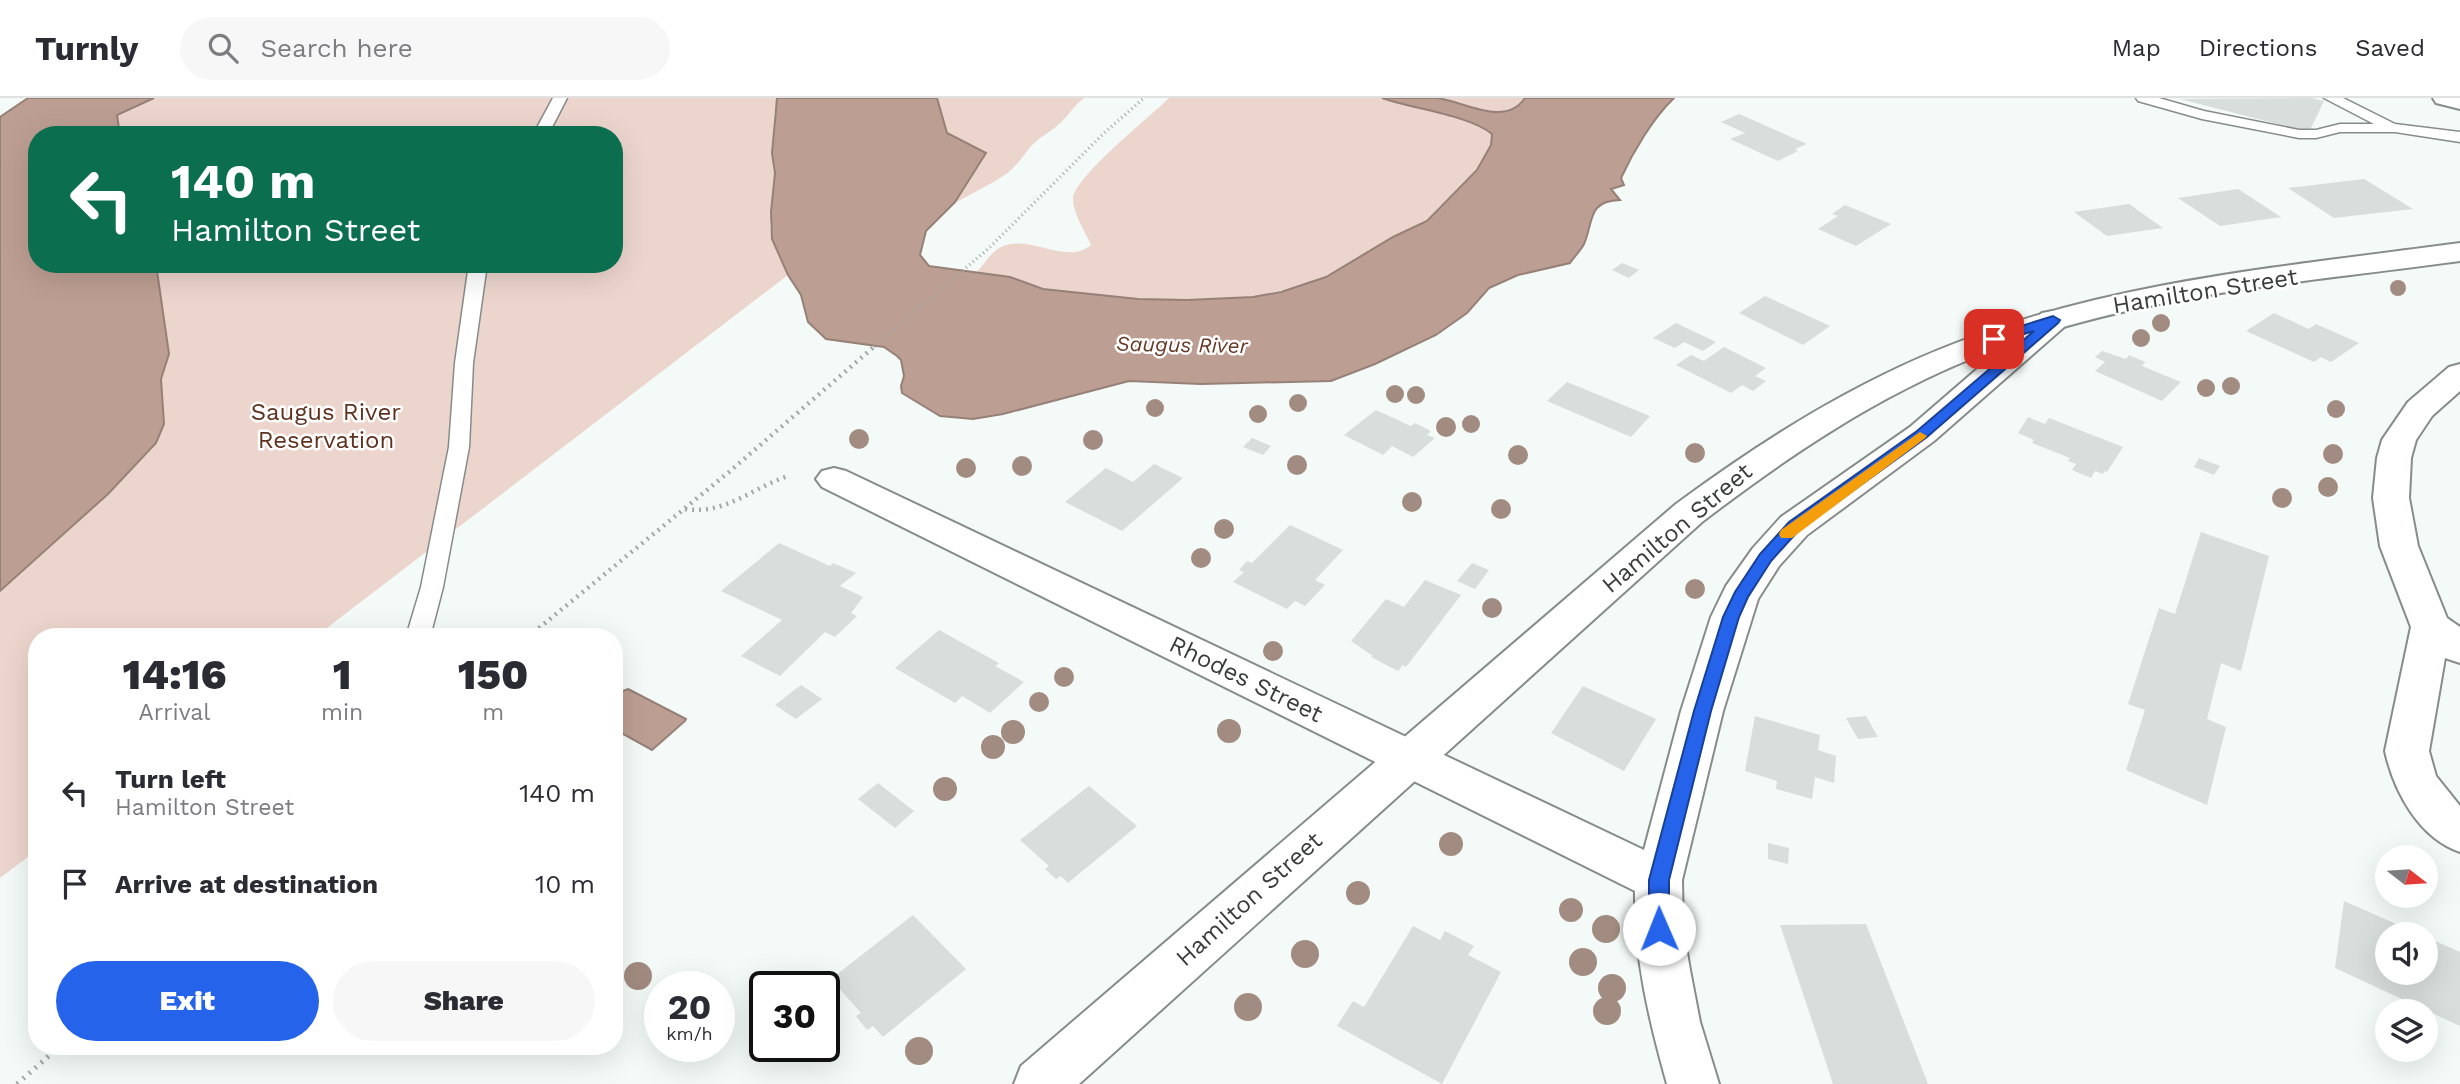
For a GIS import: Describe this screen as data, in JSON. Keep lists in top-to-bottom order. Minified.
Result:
{"streets":{"street":["Hamilton Street","Rhodes Street"]},"crossings":[["Hamilton Street","Rhodes Street"]],"water":["Saugus River"],"parks":["Saugus River Reservation"],"north":"right","page":{"header":"Turnly","search":"Search here","nav":["Map","Directions","Saved"],"turn":["140 m","Hamilton Street"],"eta":["14:16","Arrival","1","min","150","m"],"list":[{"name":"Turn left","note":"Hamilton Street","value":"140 m"},{"name":"Arrive at destination","value":"10 m"}],"buttons":["Exit","Share"],"speed":"20 km/h","limit":"30"}}
